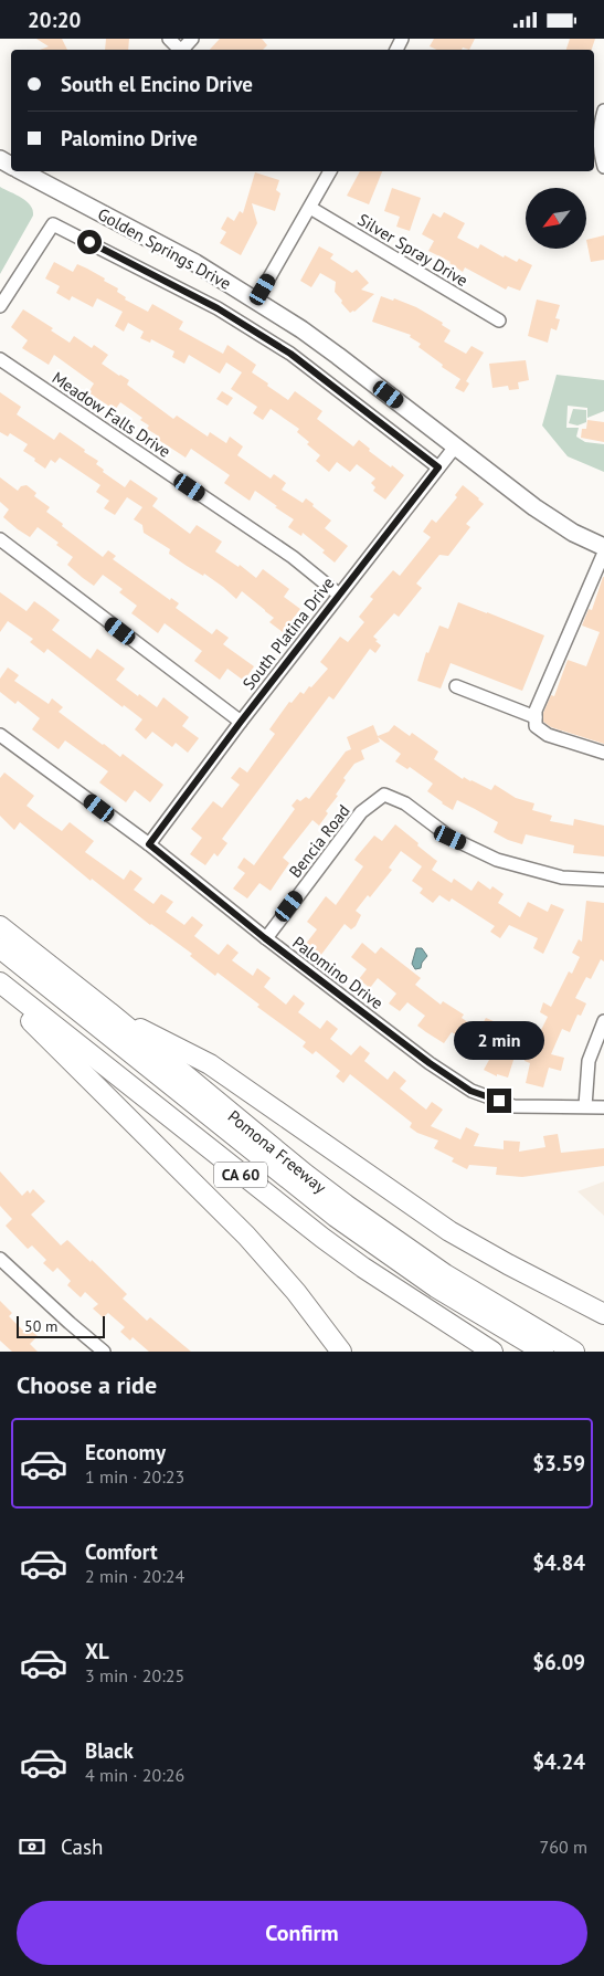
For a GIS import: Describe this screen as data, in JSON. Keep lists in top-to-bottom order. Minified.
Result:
{"streets":{"highway":["Pomona Freeway","CA 60"],"main road":["Golden Springs Drive"],"street":["Silver Spray Drive","Meadow Falls Drive","South Platina Drive","Bencia Road","Palomino Drive"]},"crossings":[["Golden Springs Drive","South Platina Drive"],["Meadow Falls Drive","South Platina Drive"],["South Platina Drive","Palomino Drive"],["Bencia Road","Palomino Drive"]],"scale_bar":"50 m","north":"bottom left","page":{"status":"20:20","banner":["South el Encino Drive","Palomino Drive"],"bubble":"2 min","scale":"50 m","heading":"Choose a ride","list":[{"name":"Economy","note":"1 min · 20:23","value":"$3.59"},{"name":"Comfort","note":"2 min · 20:24","value":"$4.84"},{"name":"XL","note":"3 min · 20:25","value":"$6.09"},{"name":"Black","note":"4 min · 20:26","value":"$4.24"}],"pay":["Cash","760 m"],"buttons":"Confirm"}}
